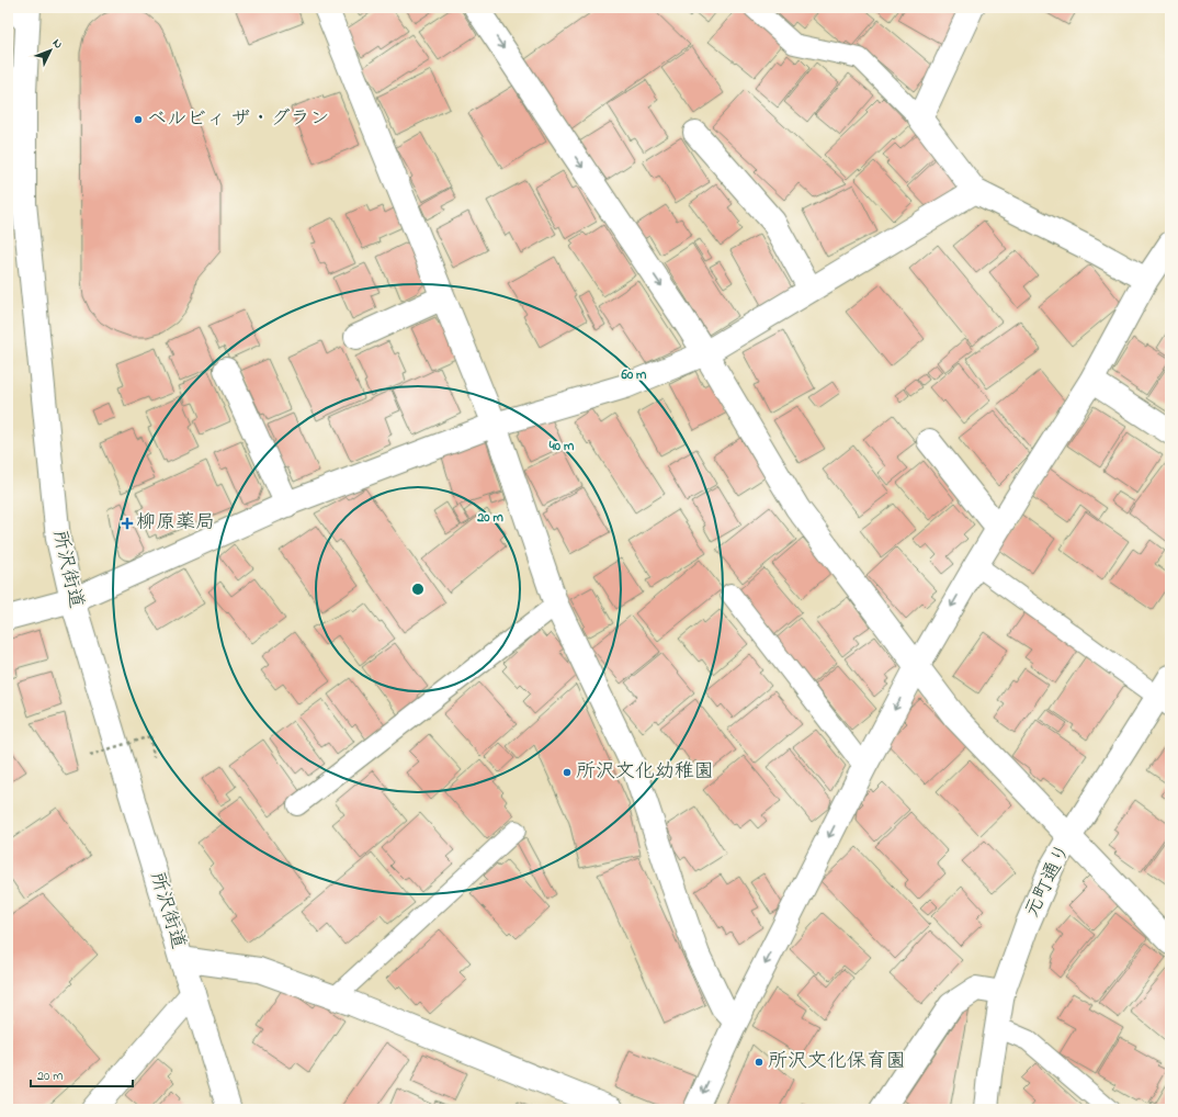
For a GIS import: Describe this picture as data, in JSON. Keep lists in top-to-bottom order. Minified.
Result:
{"streets":{"street":["所沢街道","元町通り"]},"places":{"other":["ベルビィ ザ・グラン","所沢文化幼稚園","所沢文化保育園"],"health":["柳原薬局"]},"scale_bar":"20 m","north":"top right","rings":["60 m","40 m","20 m"]}
